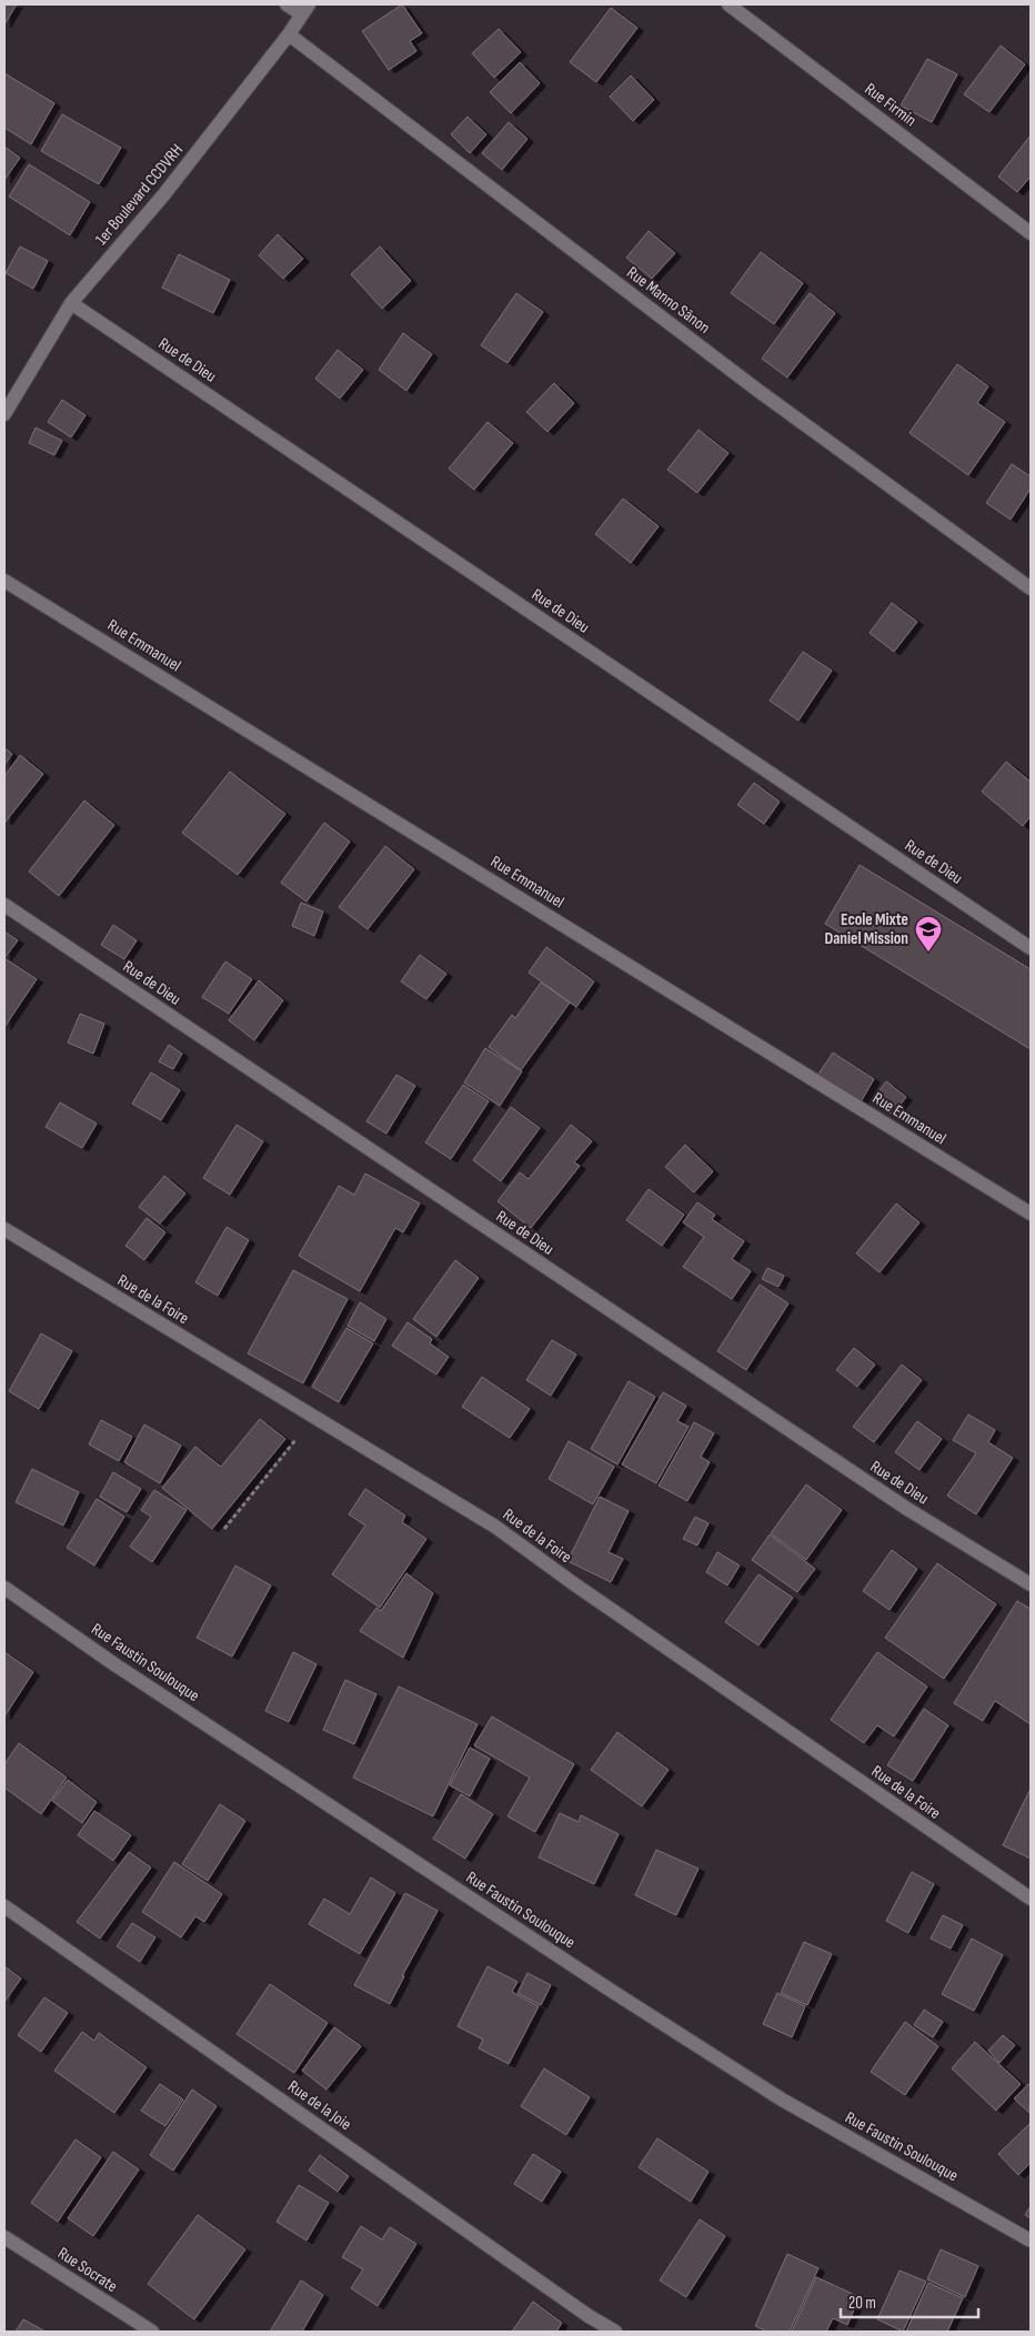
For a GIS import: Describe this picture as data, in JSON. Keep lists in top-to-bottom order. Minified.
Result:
{"streets":{"street":["Rue Firmin","1er Boulevard CCDVRH","Rue Manno Sânon","Rue de Dieu","Rue Emmanuel","Rue de la Foire","Rue Faustin Soulouque","Rue de la Joie","Rue Socrate"]},"crossings":[["1er Boulevard CCDVRH","Rue Manno Sânon"],["1er Boulevard CCDVRH","Rue de Dieu"]],"places":{"school or university":["Ecole Mixte Daniel Mission"]},"scale_bar":"20 m"}
